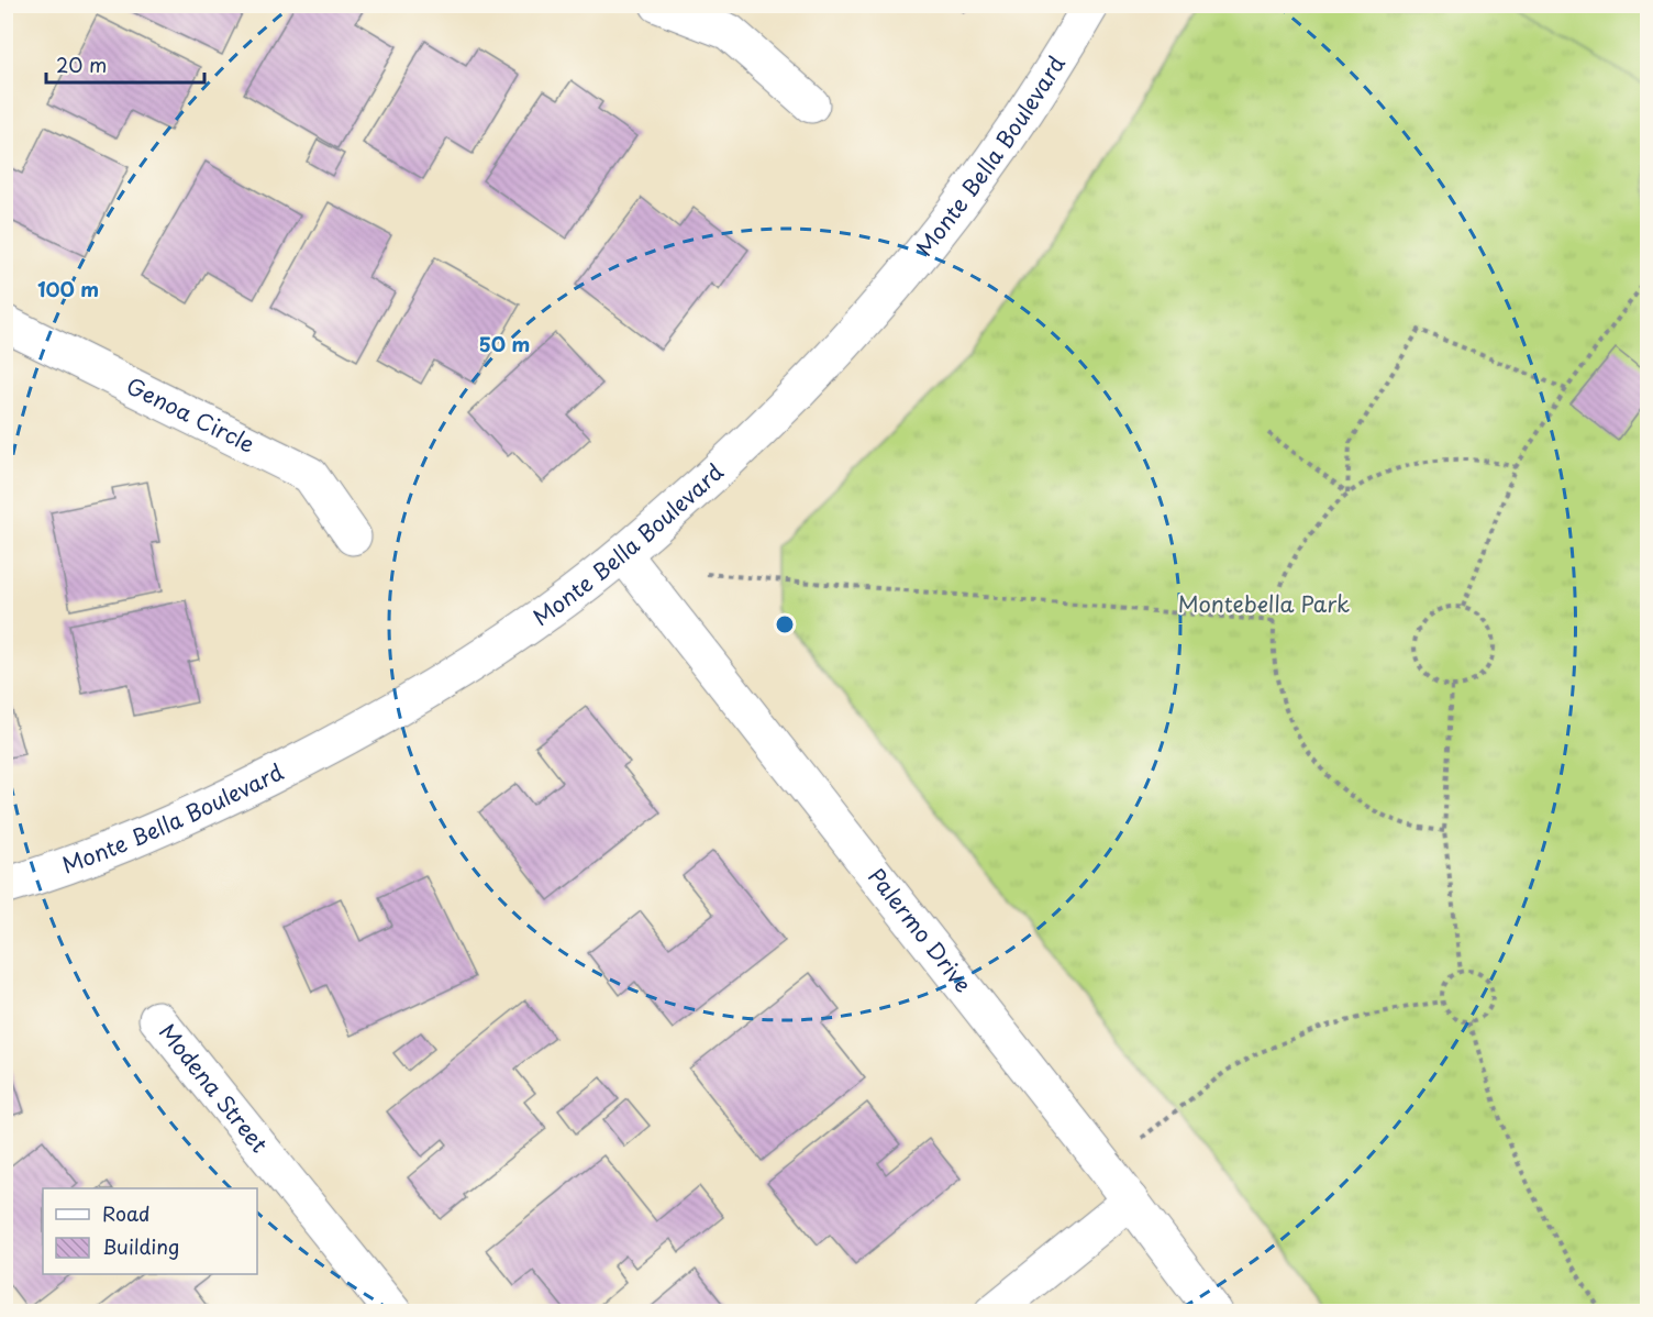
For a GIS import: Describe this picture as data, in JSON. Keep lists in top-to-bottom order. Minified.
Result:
{"streets":{"street":["Monte Bella Boulevard","Genoa Circle","Palermo Drive","Modena Street"]},"crossings":[["Monte Bella Boulevard","Palermo Drive"]],"parks":["Montebella Park"],"legend":["Road","Building"],"scale_bar":"20 m","rings":["100 m","50 m"]}
